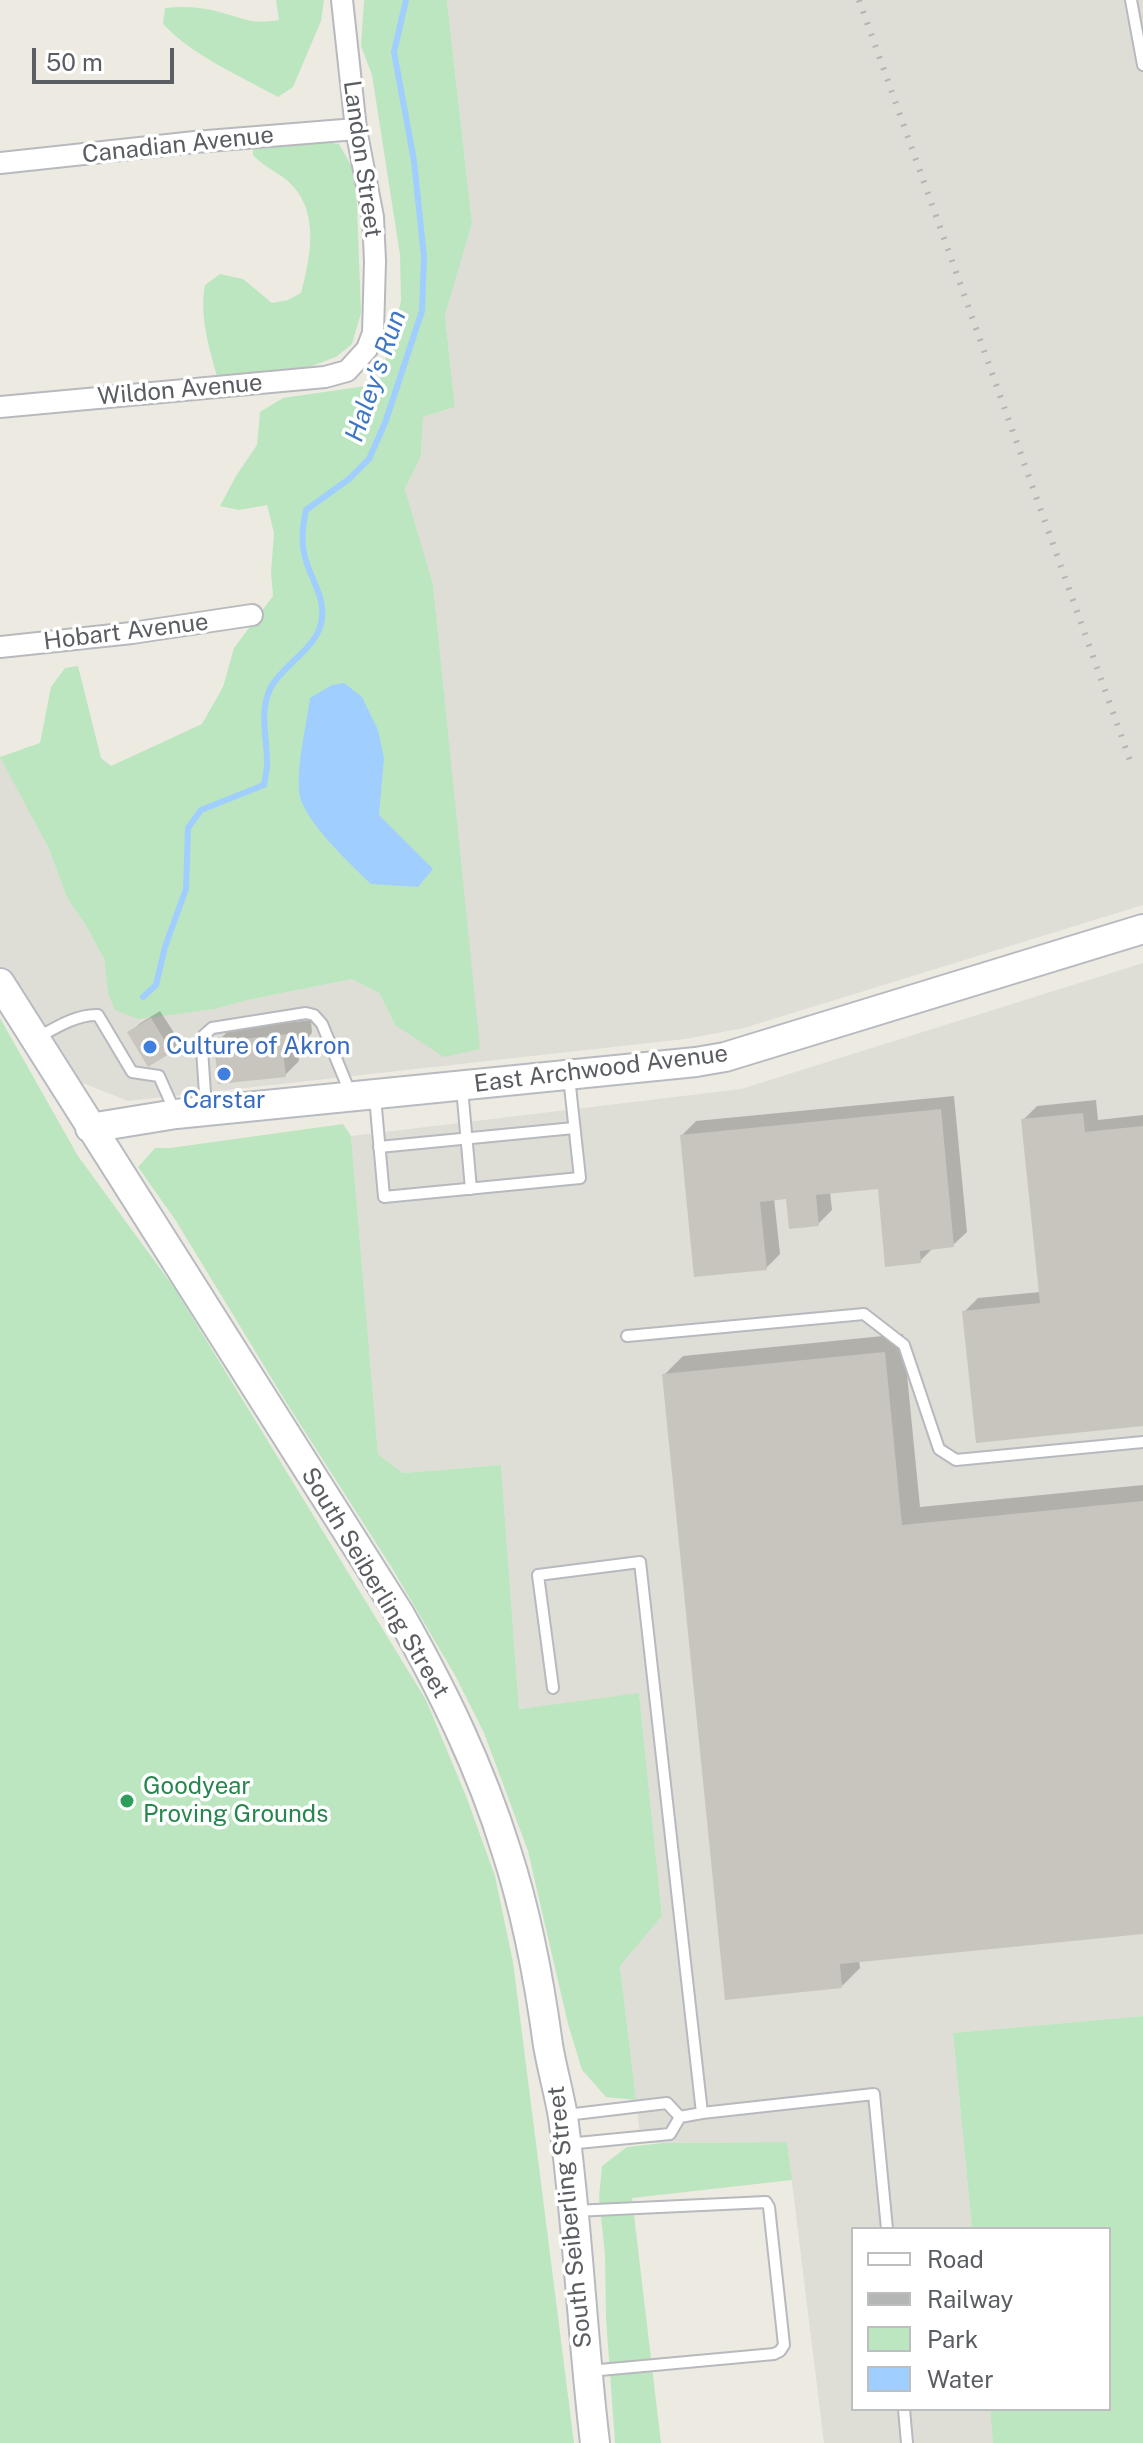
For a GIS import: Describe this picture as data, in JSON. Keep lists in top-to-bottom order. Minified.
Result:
{"streets":{"main road":["East Archwood Avenue","South Seiberling Street"],"street":["Canadian Avenue","Landon Street","Wildon Avenue","Hobart Avenue"]},"crossings":[["Canadian Avenue","Landon Street"],["Landon Street","Wildon Avenue"],["East Archwood Avenue","South Seiberling Street"]],"water":["Haley's Run"],"places":["Culture of Akron","Carstar","Goodyear Proving Grounds"],"legend":["Road","Railway","Park","Water"],"scale_bar":"50 m"}
